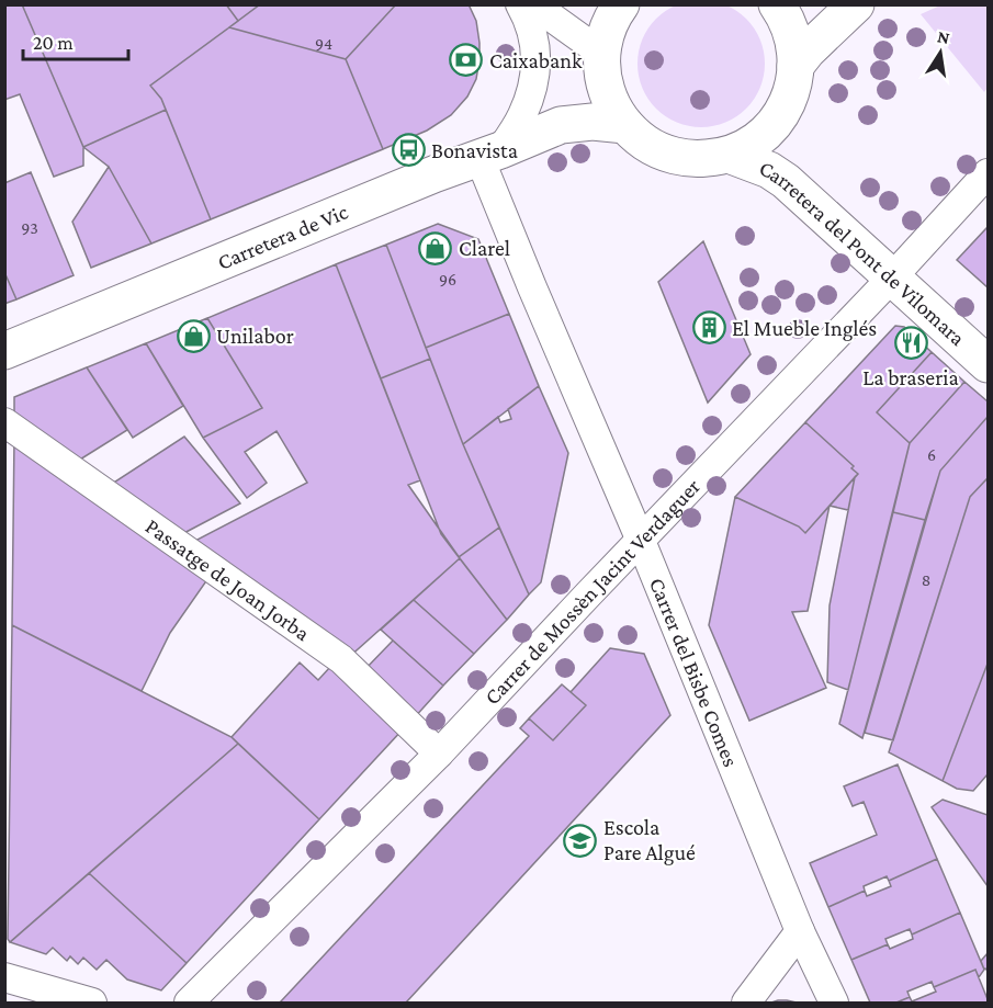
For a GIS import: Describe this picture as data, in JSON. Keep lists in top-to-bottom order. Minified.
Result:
{"streets":{"main road":["Carretera de Vic","Carretera del Pont de Vilomara"],"street":["Passatge de Joan Jorba","Carrer de Mossèn Jacint Verdaguer","Carrer del Bisbe Comes"]},"crossings":[["Carretera de Vic","Carrer del Bisbe Comes"],["Carretera del Pont de Vilomara","Carrer de Mossèn Jacint Verdaguer"],["Passatge de Joan Jorba","Carrer de Mossèn Jacint Verdaguer"],["Carrer de Mossèn Jacint Verdaguer","Carrer del Bisbe Comes"]],"places":{"bank":["Caixabank"],"bus stop":["Bonavista"],"shop":["Clarel","Unilabor"],"building":["El Mueble Inglés"],"restaurant":["La braseria"],"school or university":["Escola Pare Algué"]},"house_numbers":["94","93","96","6","8"],"scale_bar":"20 m","north":"top"}
